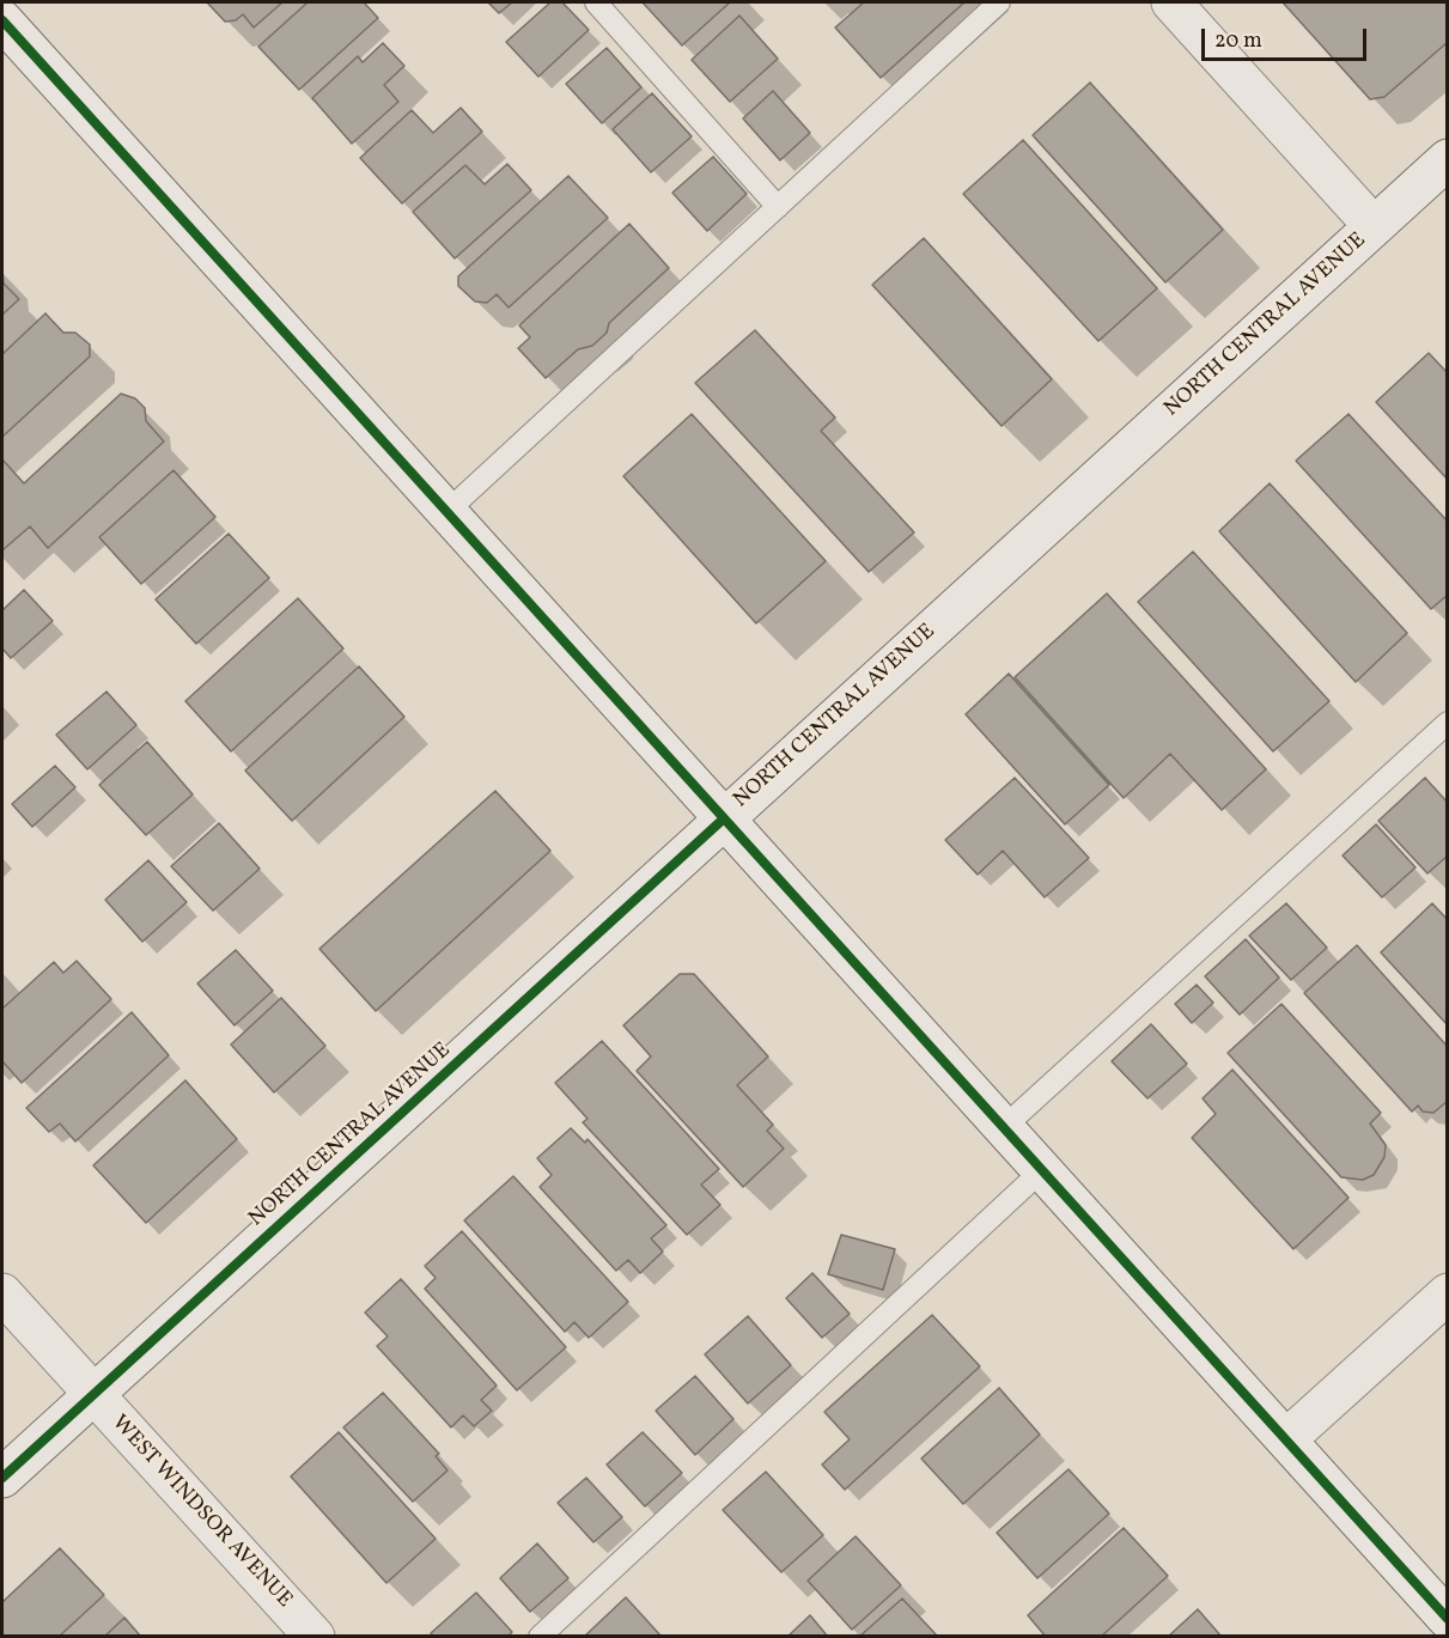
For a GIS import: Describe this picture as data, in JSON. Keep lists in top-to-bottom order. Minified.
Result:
{"streets":{"street":["NORTH CENTRAL AVENUE","WEST WINDSOR AVENUE"]},"crossings":[["NORTH CENTRAL AVENUE","WEST WINDSOR AVENUE"]],"scale_bar":"20 m"}
